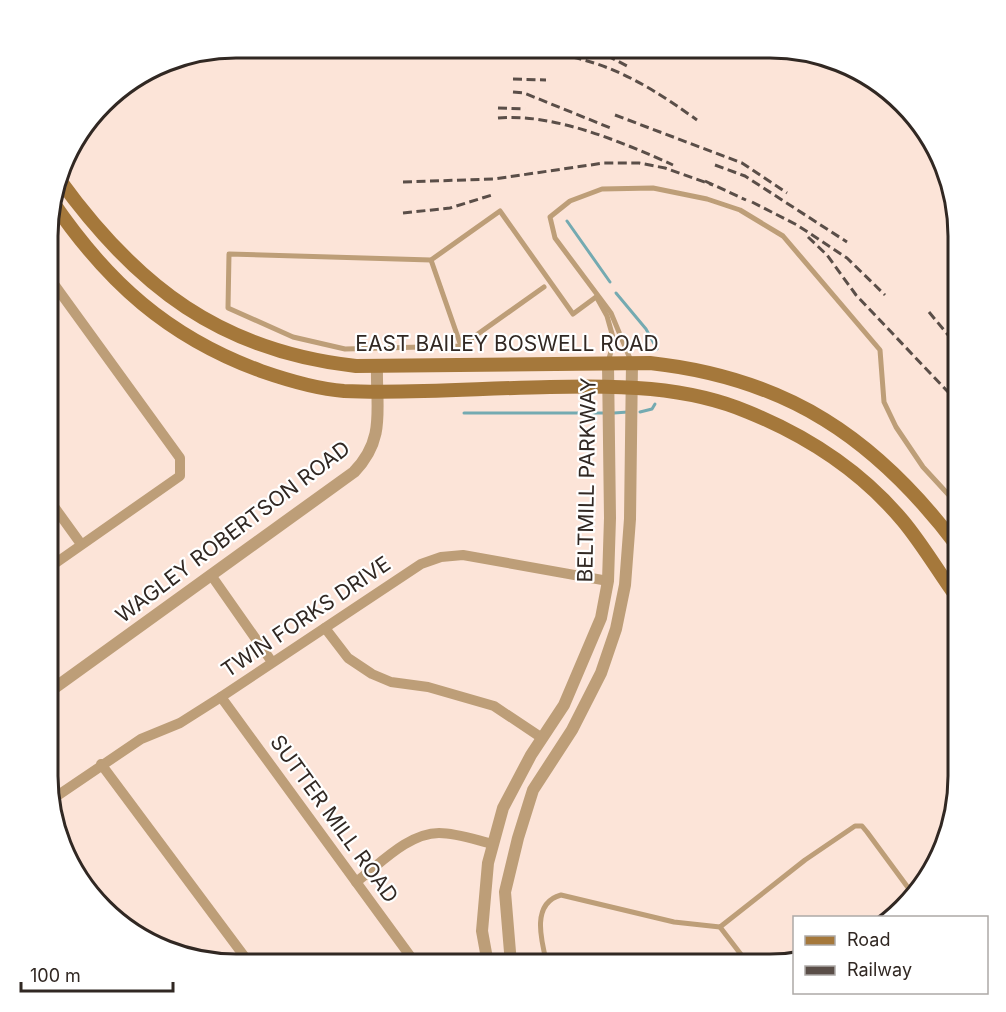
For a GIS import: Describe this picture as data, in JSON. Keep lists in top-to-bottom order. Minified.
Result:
{"streets":{"main road":["EAST BAILEY BOSWELL ROAD"],"street":["BELTMILL PARKWAY","WAGLEY ROBERTSON ROAD","TWIN FORKS DRIVE","SUTTER MILL ROAD"]},"crossings":[["EAST BAILEY BOSWELL ROAD","BELTMILL PARKWAY"],["EAST BAILEY BOSWELL ROAD","WAGLEY ROBERTSON ROAD"],["BELTMILL PARKWAY","TWIN FORKS DRIVE"],["TWIN FORKS DRIVE","SUTTER MILL ROAD"]],"legend":["Road","Railway"],"scale_bar":"100 m"}
